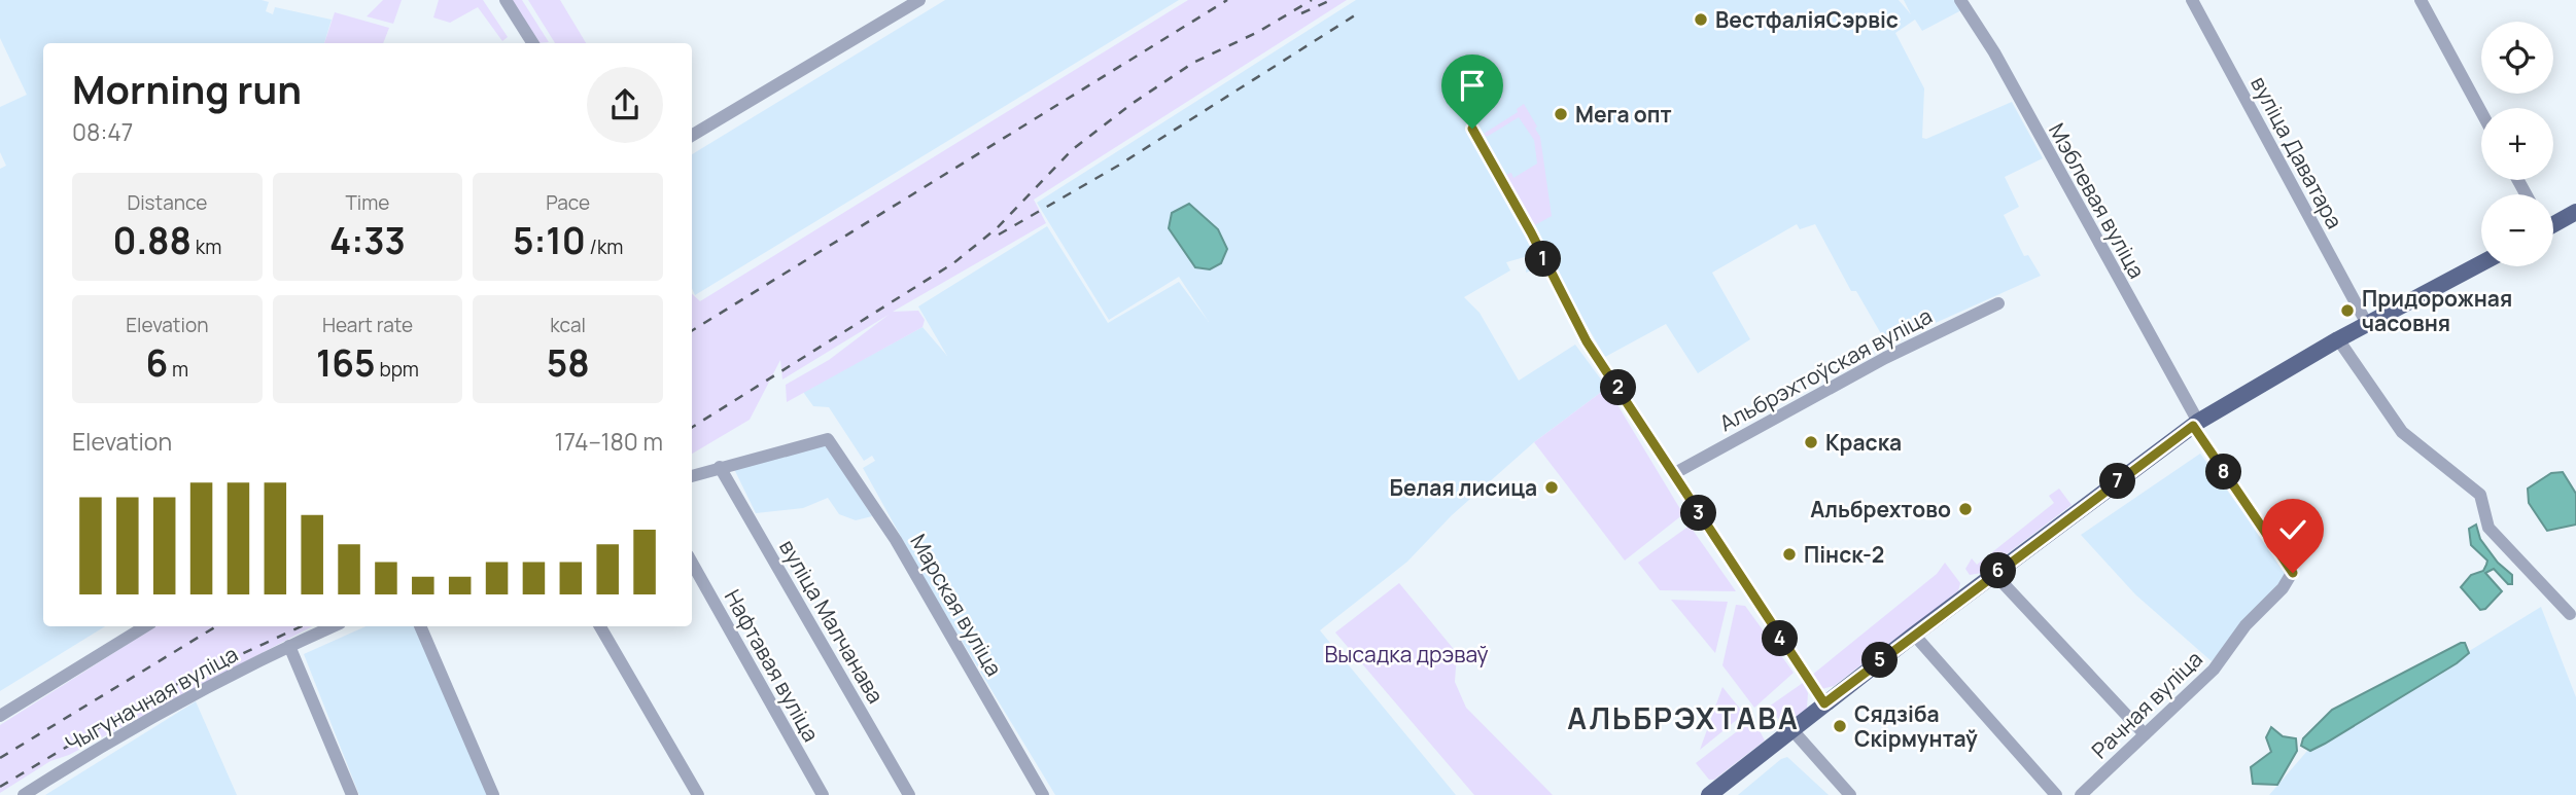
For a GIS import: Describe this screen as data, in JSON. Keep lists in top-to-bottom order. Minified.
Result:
{"streets":{"street":["вуліца Даватара","Мэблевая вуліца","Альбрэхтоўская вуліца","Марская вуліца","вуліца Малчанава","Нафтавая вуліца","Чыгуначная вуліца","Рачная вуліца"]},"crossings":[["Мэблевая вуліца","Рачная вуліца"],["Марская вуліца","вуліца Малчанава"]],"districts":["АЛЬБРЭХТАВА"],"parks":["Высадка дрэваў"],"places":["ВестфаліяСэрвіс","Мега опт","Придорожная часовня","Краска","Белая лисица","Альбрехтово","Пінск-2","Сядзіба Скірмунтаў"],"page":{"map_buttons":["+","−"],"heading":["Morning run","08:47"],"stats":[["Distance","0.88 km"],["Time","4:33"],["Pace","5:10 /km"],["Elevation","6 m"],["Heart rate","165 bpm"],["kcal","58"]],"pins":["1","2","8","7","3","6","4","5"],"chart":["Elevation","174–180 m"]}}
